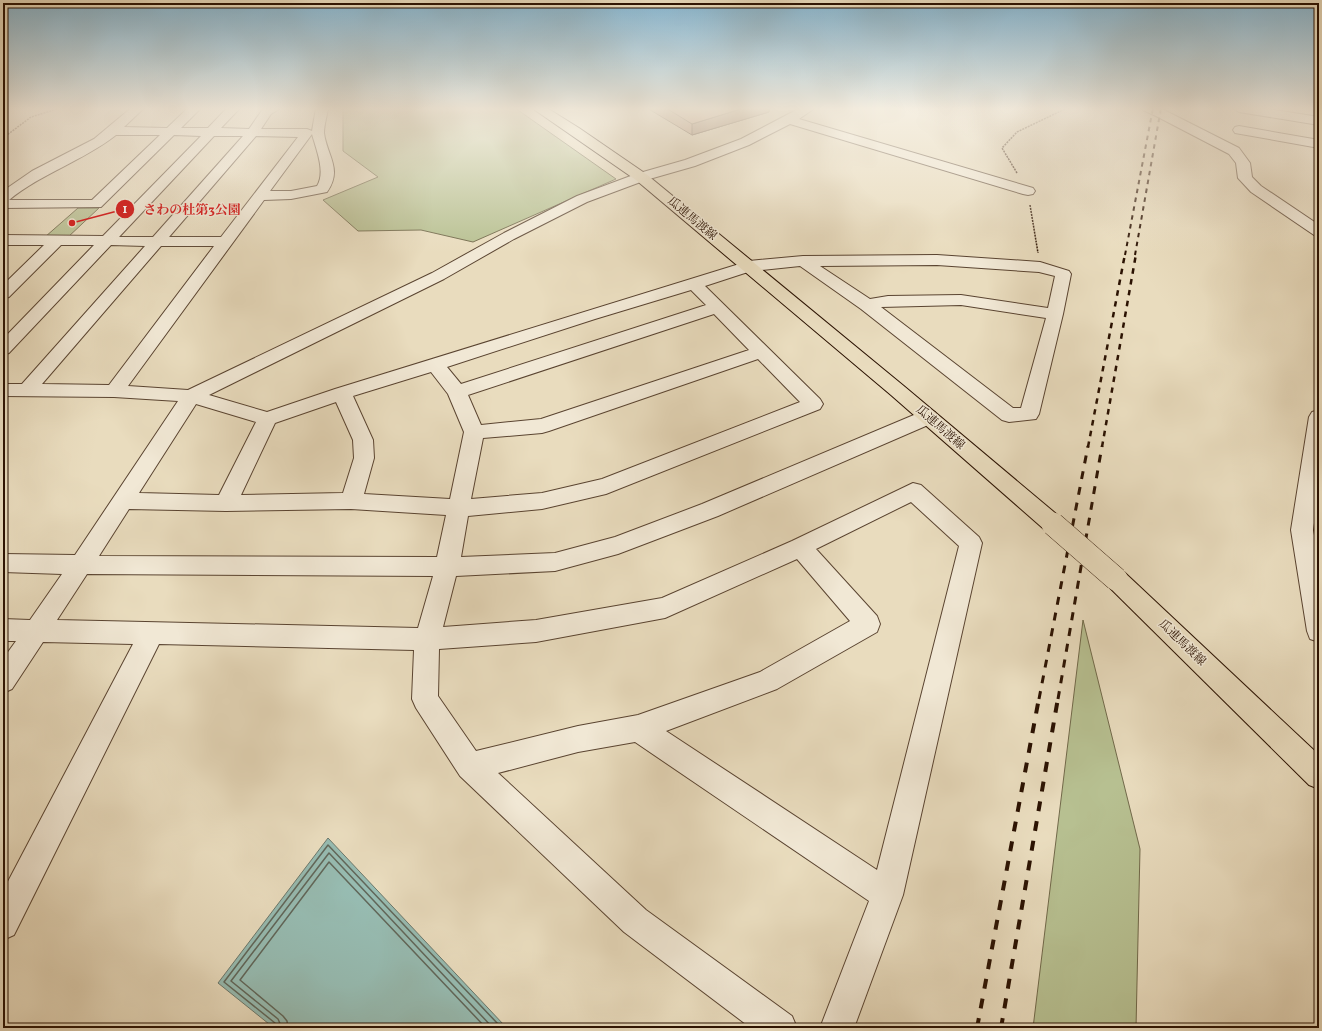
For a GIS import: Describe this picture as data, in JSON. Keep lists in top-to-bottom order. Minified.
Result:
{"streets":{"main road":["瓜連馬渡線"]},"places":["さわの杜第3公園"]}
